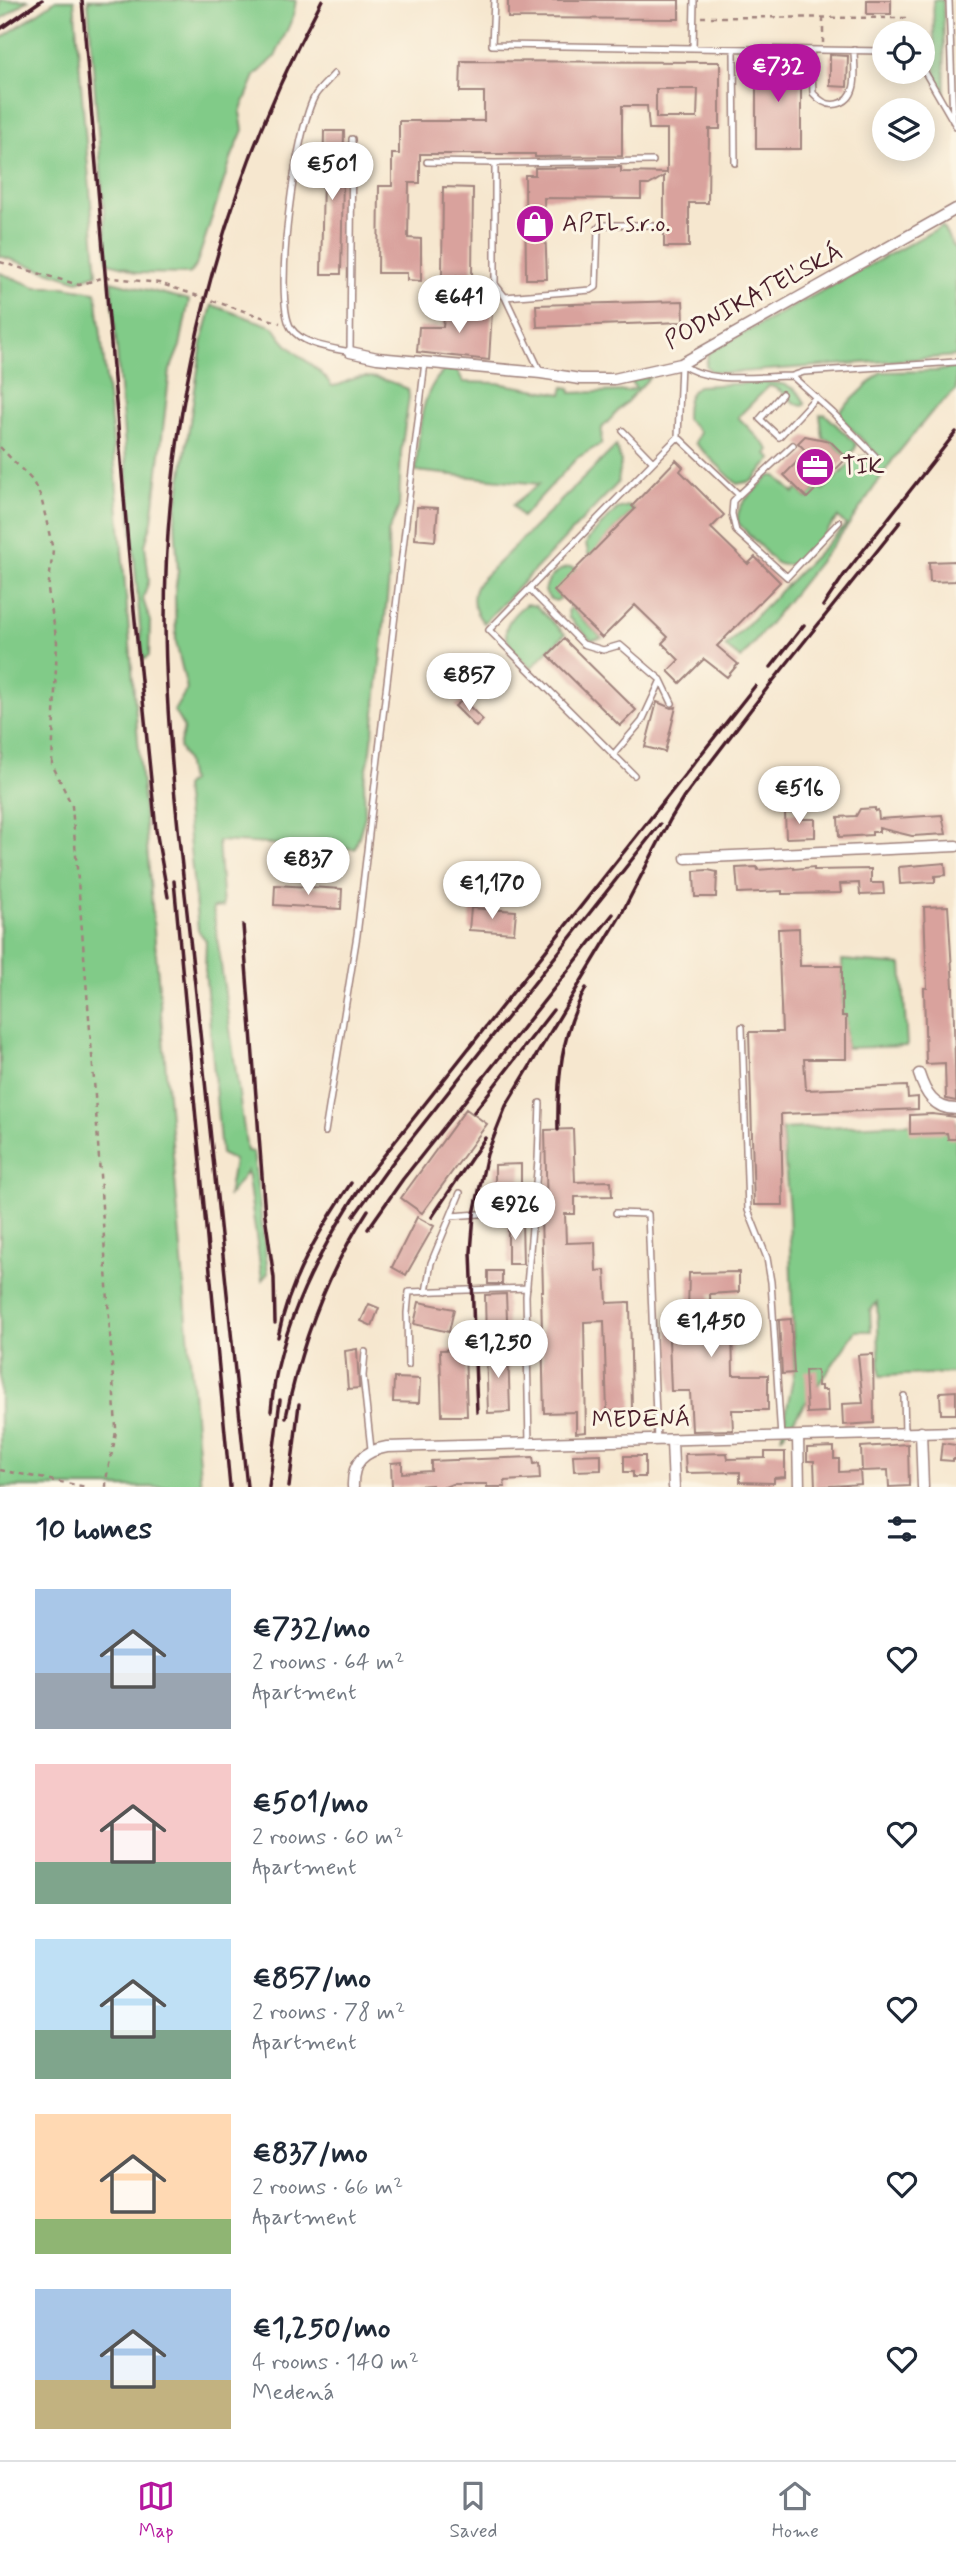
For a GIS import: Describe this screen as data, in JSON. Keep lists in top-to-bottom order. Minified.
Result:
{"streets":{"street":["PODNIKATEĽSKÁ","MEDENÁ"]},"places":{"shop":["APIL s.r.o."],"office":["TIK"]},"page":{"price":["€732","€501","€641","€857","€516","€837","€1,170","€926","€1,450","€1,250"],"heading":"10 homes","list":[{"name":"€732/mo","note":"2 rooms · 64 m² · Apartment"},{"name":"€501/mo","note":"2 rooms · 60 m² · Apartment"},{"name":"€857/mo","note":"2 rooms · 78 m² · Apartment"},{"name":"€837/mo","note":"2 rooms · 66 m² · Apartment"},{"name":"€1,250/mo","note":"4 rooms · 140 m² · Medená"}],"tabs":["Map","Saved","Home"]}}
